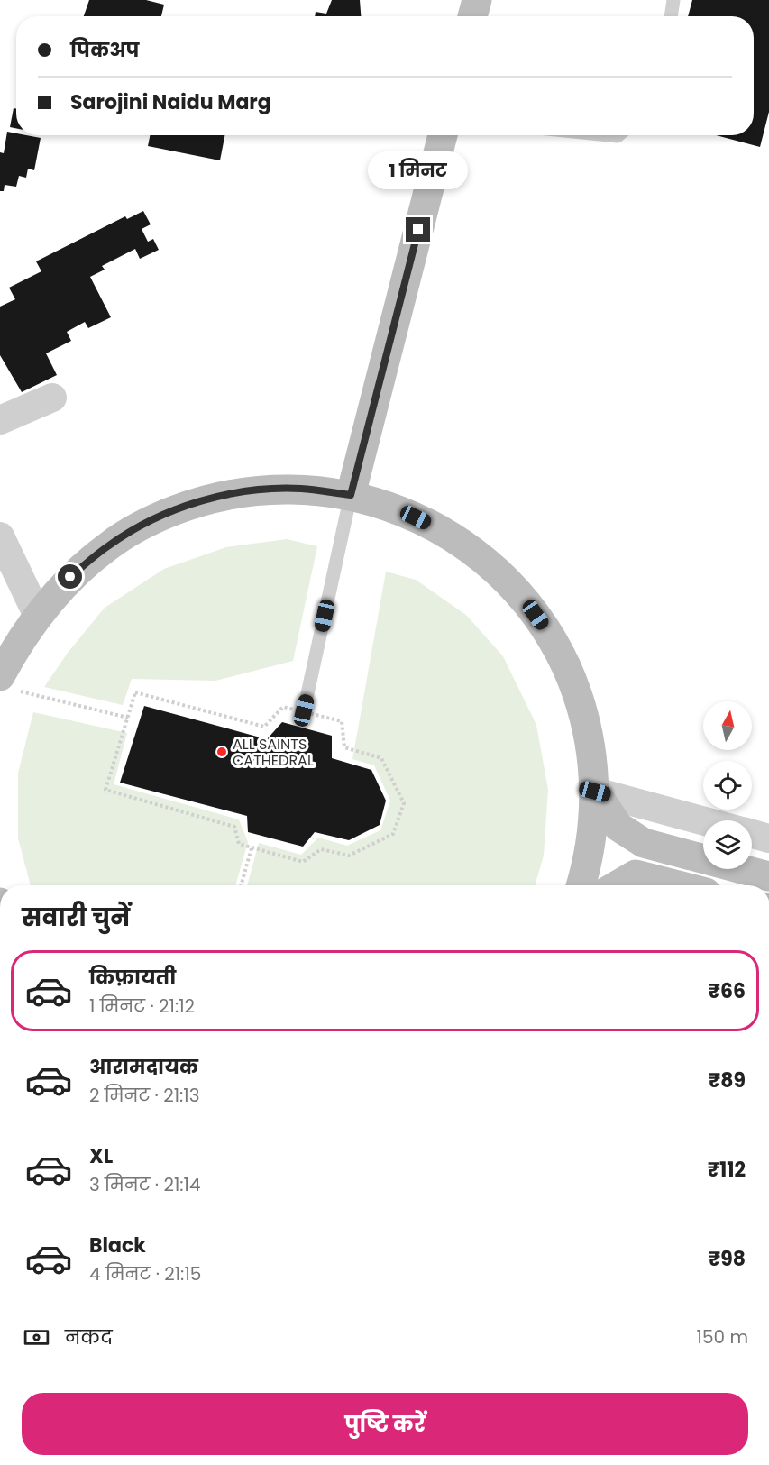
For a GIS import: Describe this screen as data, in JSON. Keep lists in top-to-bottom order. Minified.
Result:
{"places":["ALL SAINTS CATHEDRAL"],"north":"top","page":{"banner":["पिकअप","Sarojini Naidu Marg"],"bubble":"1 मिनट","heading":"सवारी चुनें","list":[{"name":"किफ़ायती","note":"1 मिनट · 21:12","value":"₹66"},{"name":"आरामदायक","note":"2 मिनट · 21:13","value":"₹89"},{"name":"XL","note":"3 मिनट · 21:14","value":"₹112"},{"name":"Black","note":"4 मिनट · 21:15","value":"₹98"}],"pay":["नकद","150 m"],"buttons":"पुष्टि करें"}}
